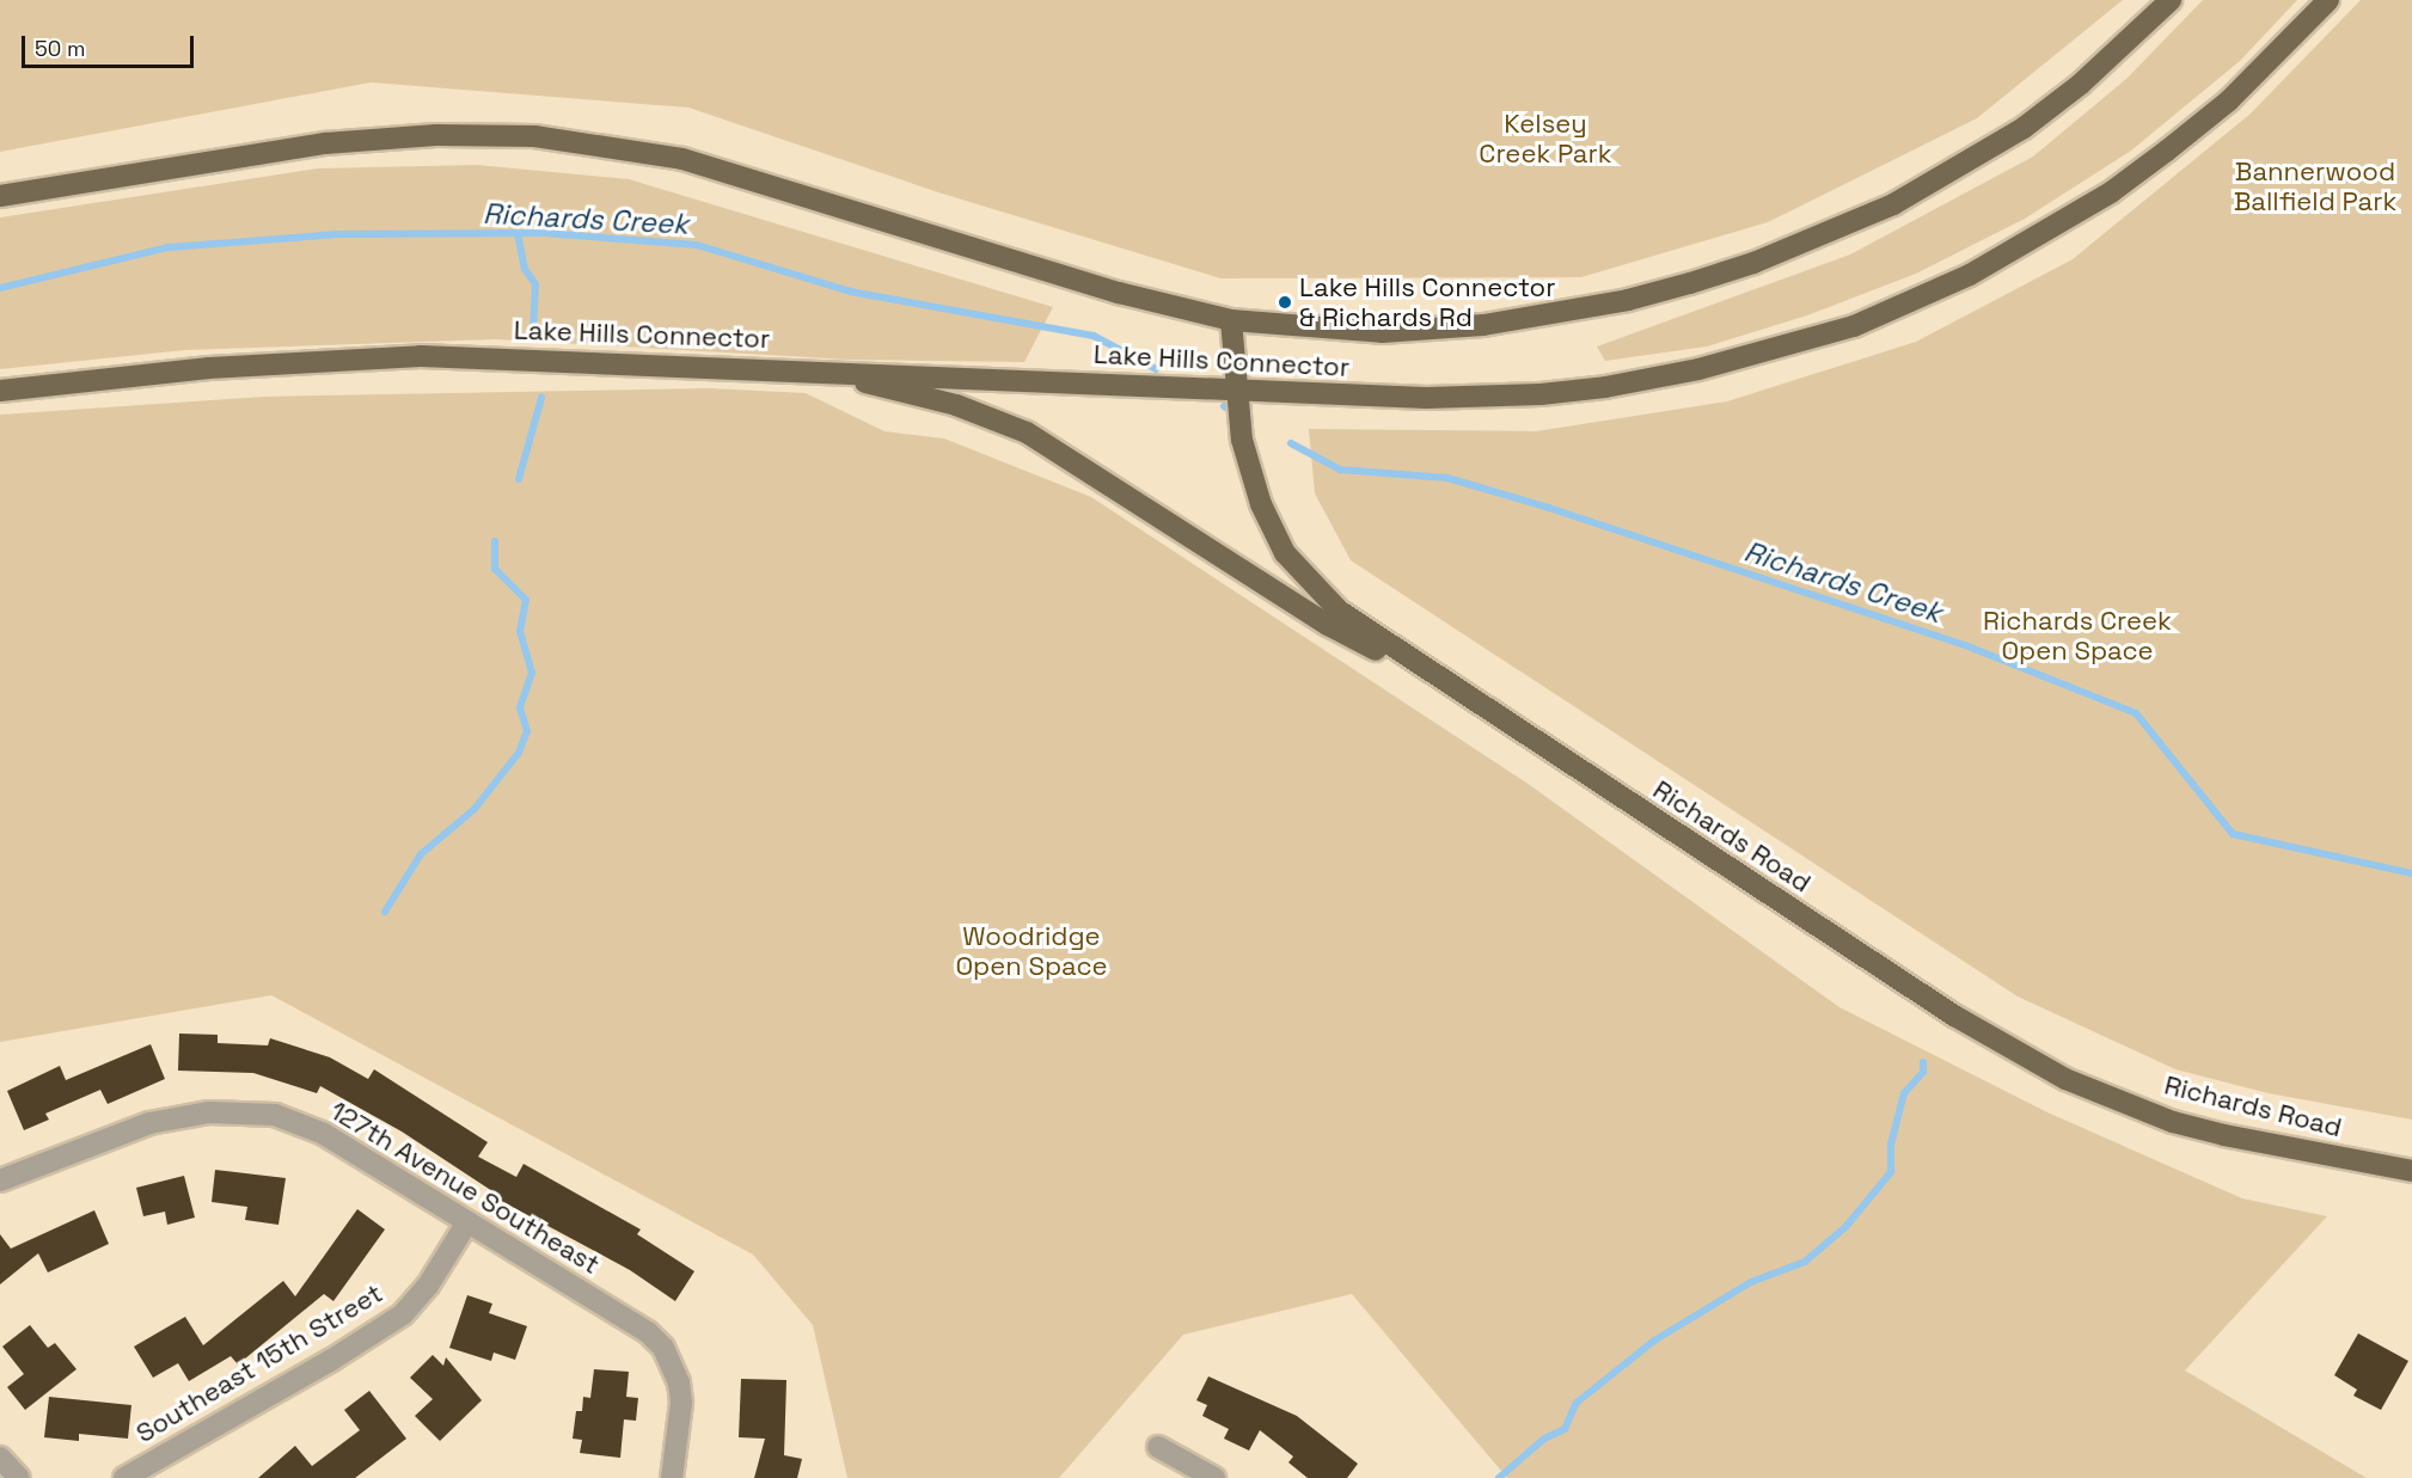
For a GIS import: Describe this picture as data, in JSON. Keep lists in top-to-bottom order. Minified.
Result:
{"streets":{"main road":["Lake Hills Connector","Richards Road"],"street":["127th Avenue Southeast","Southeast 15th Street"]},"crossings":[["Lake Hills Connector","Richards Road"],["127th Avenue Southeast","Southeast 15th Street"]],"water":["Richards Creek"],"parks":["Kelsey Creek Park","Bannerwood Ballfield Park","Richards Creek Open Space","Woodridge Open Space"],"places":["Lake Hills Connector & Richards Rd"],"scale_bar":"50 m"}
